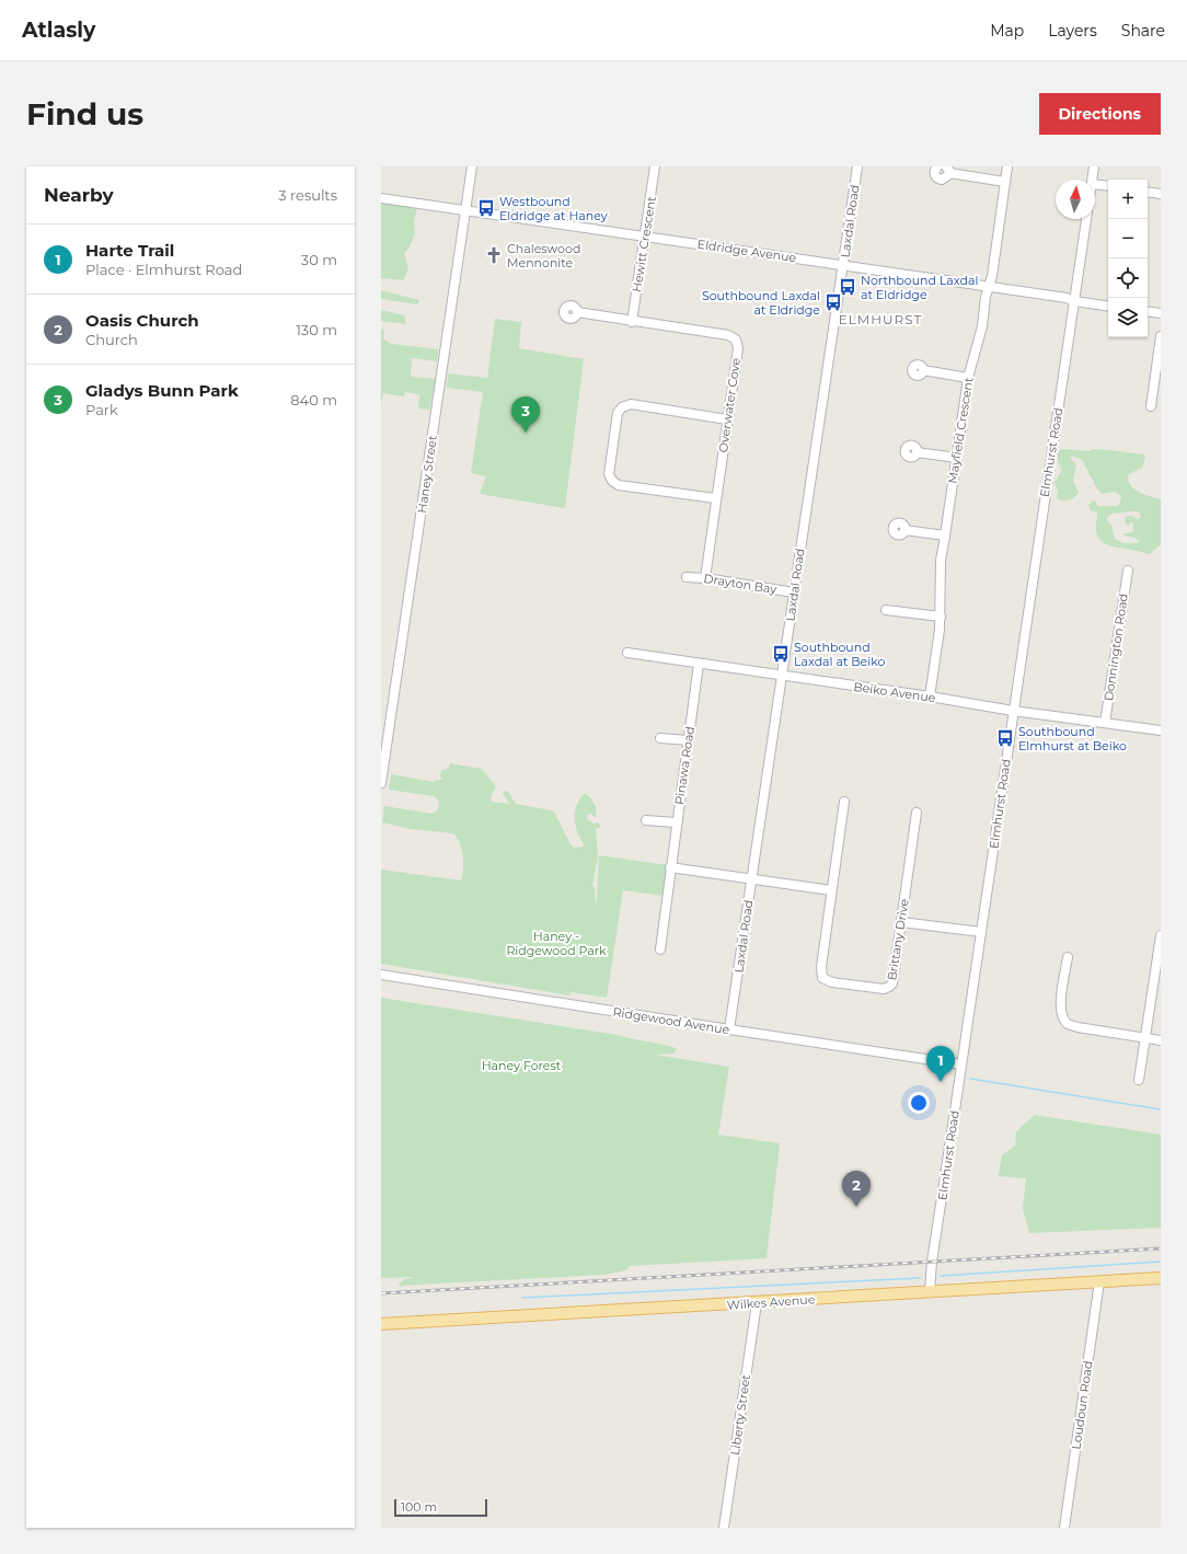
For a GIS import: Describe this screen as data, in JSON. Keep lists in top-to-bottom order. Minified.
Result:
{"streets":{"main road":["Wilkes Avenue"],"street":["Laxdal Road","Hewitt Crescent","Eldridge Avenue","Overwater Cove","Mayfield Crescent","Elmhurst Road","Haney Street","Drayton Bay","Donnington Road","Beiko Avenue","Pinawa Road","Brittany Drive","Ridgewood Avenue","Loudoun Road","Liberty Street"]},"crossings":[["Laxdal Road","Eldridge Avenue"],["Laxdal Road","Drayton Bay"],["Laxdal Road","Beiko Avenue"],["Laxdal Road","Ridgewood Avenue"],["Hewitt Crescent","Eldridge Avenue"],["Hewitt Crescent","Overwater Cove"],["Eldridge Avenue","Mayfield Crescent"],["Eldridge Avenue","Elmhurst Road"],["Eldridge Avenue","Haney Street"],["Overwater Cove","Drayton Bay"],["Mayfield Crescent","Beiko Avenue"],["Elmhurst Road","Beiko Avenue"],["Elmhurst Road","Ridgewood Avenue"],["Elmhurst Road","Wilkes Avenue"],["Donnington Road","Beiko Avenue"],["Beiko Avenue","Pinawa Road"],["Wilkes Avenue","Loudoun Road"],["Wilkes Avenue","Liberty Street"]],"districts":["ELMHURST"],"parks":["Haney - Ridgewood Park","Haney Forest"],"places":{"bus stop":["Westbound Eldridge at Haney","Northbound Laxdal at Eldridge","Southbound Laxdal at Eldridge","Southbound Laxdal at Beiko","Southbound Elmhurst at Beiko"],"church":["Chaleswood Mennonite"]},"scale_bar":"100 m","north":"top","page":{"header":"Atlasly","nav":["Map","Layers","Share"],"buttons":"Directions","title":"Find us","heading":["Nearby","3 results"],"map_buttons":["+","−"],"list":[{"mark":"1","name":"Harte Trail","note":"Place · Elmhurst Road","value":"30 m"},{"mark":"2","name":"Oasis Church","note":"Church","value":"130 m"},{"mark":"3","name":"Gladys Bunn Park","note":"Park","value":"840 m"}],"pins":["3","1","2"],"scale":"100 m"}}
